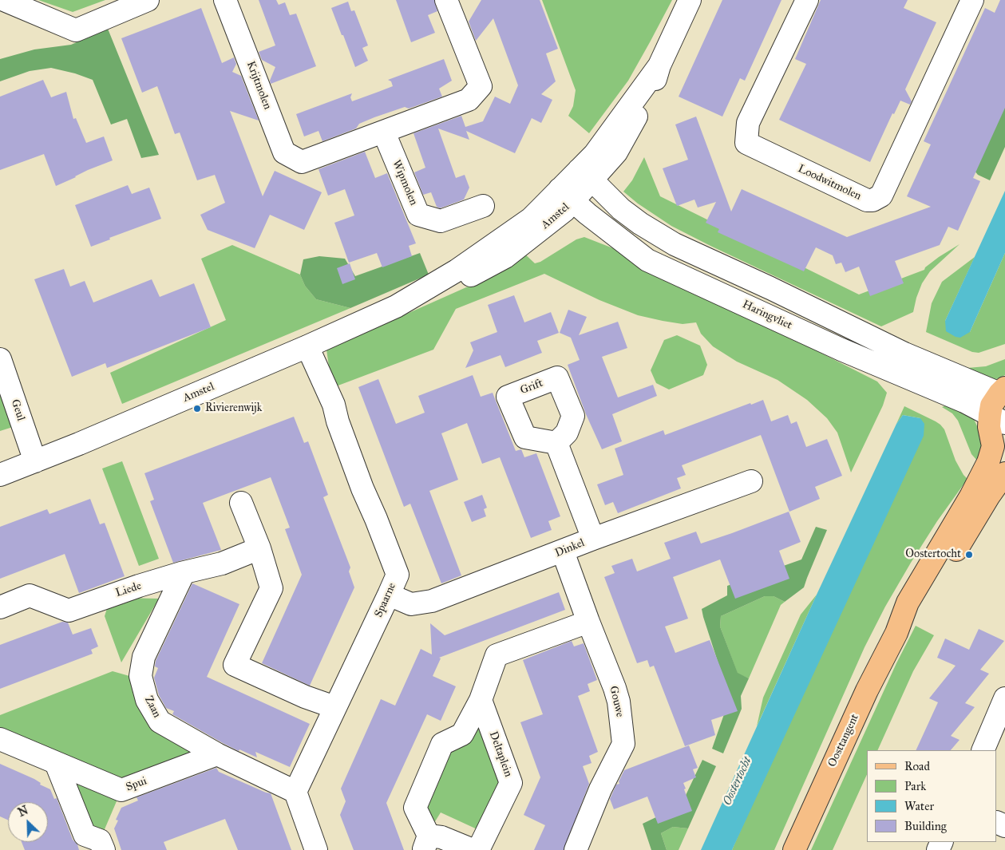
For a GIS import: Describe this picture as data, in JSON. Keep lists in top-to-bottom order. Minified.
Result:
{"streets":{"main road":["Oosttangent"],"street":["Krijtmolen","Wipmolen","Loodwitmolen","Amstel","Haringvliet","Geul","Dinkel","Liede","Spaarne","Gouwe","Zaan","Deltaplein","Spui"]},"crossings":[["Krijtmolen","Wipmolen"],["Amstel","Haringvliet"],["Amstel","Geul"],["Amstel","Spaarne"],["Haringvliet","Oosttangent"],["Dinkel","Spaarne"],["Dinkel","Gouwe"],["Liede","Zaan"],["Spaarne","Zaan"],["Zaan","Spui"]],"water":["Oostertocht"],"places":["Rivierenwijk","Oostertocht"],"legend":["Road","Park","Water","Building"],"north":"top left"}
